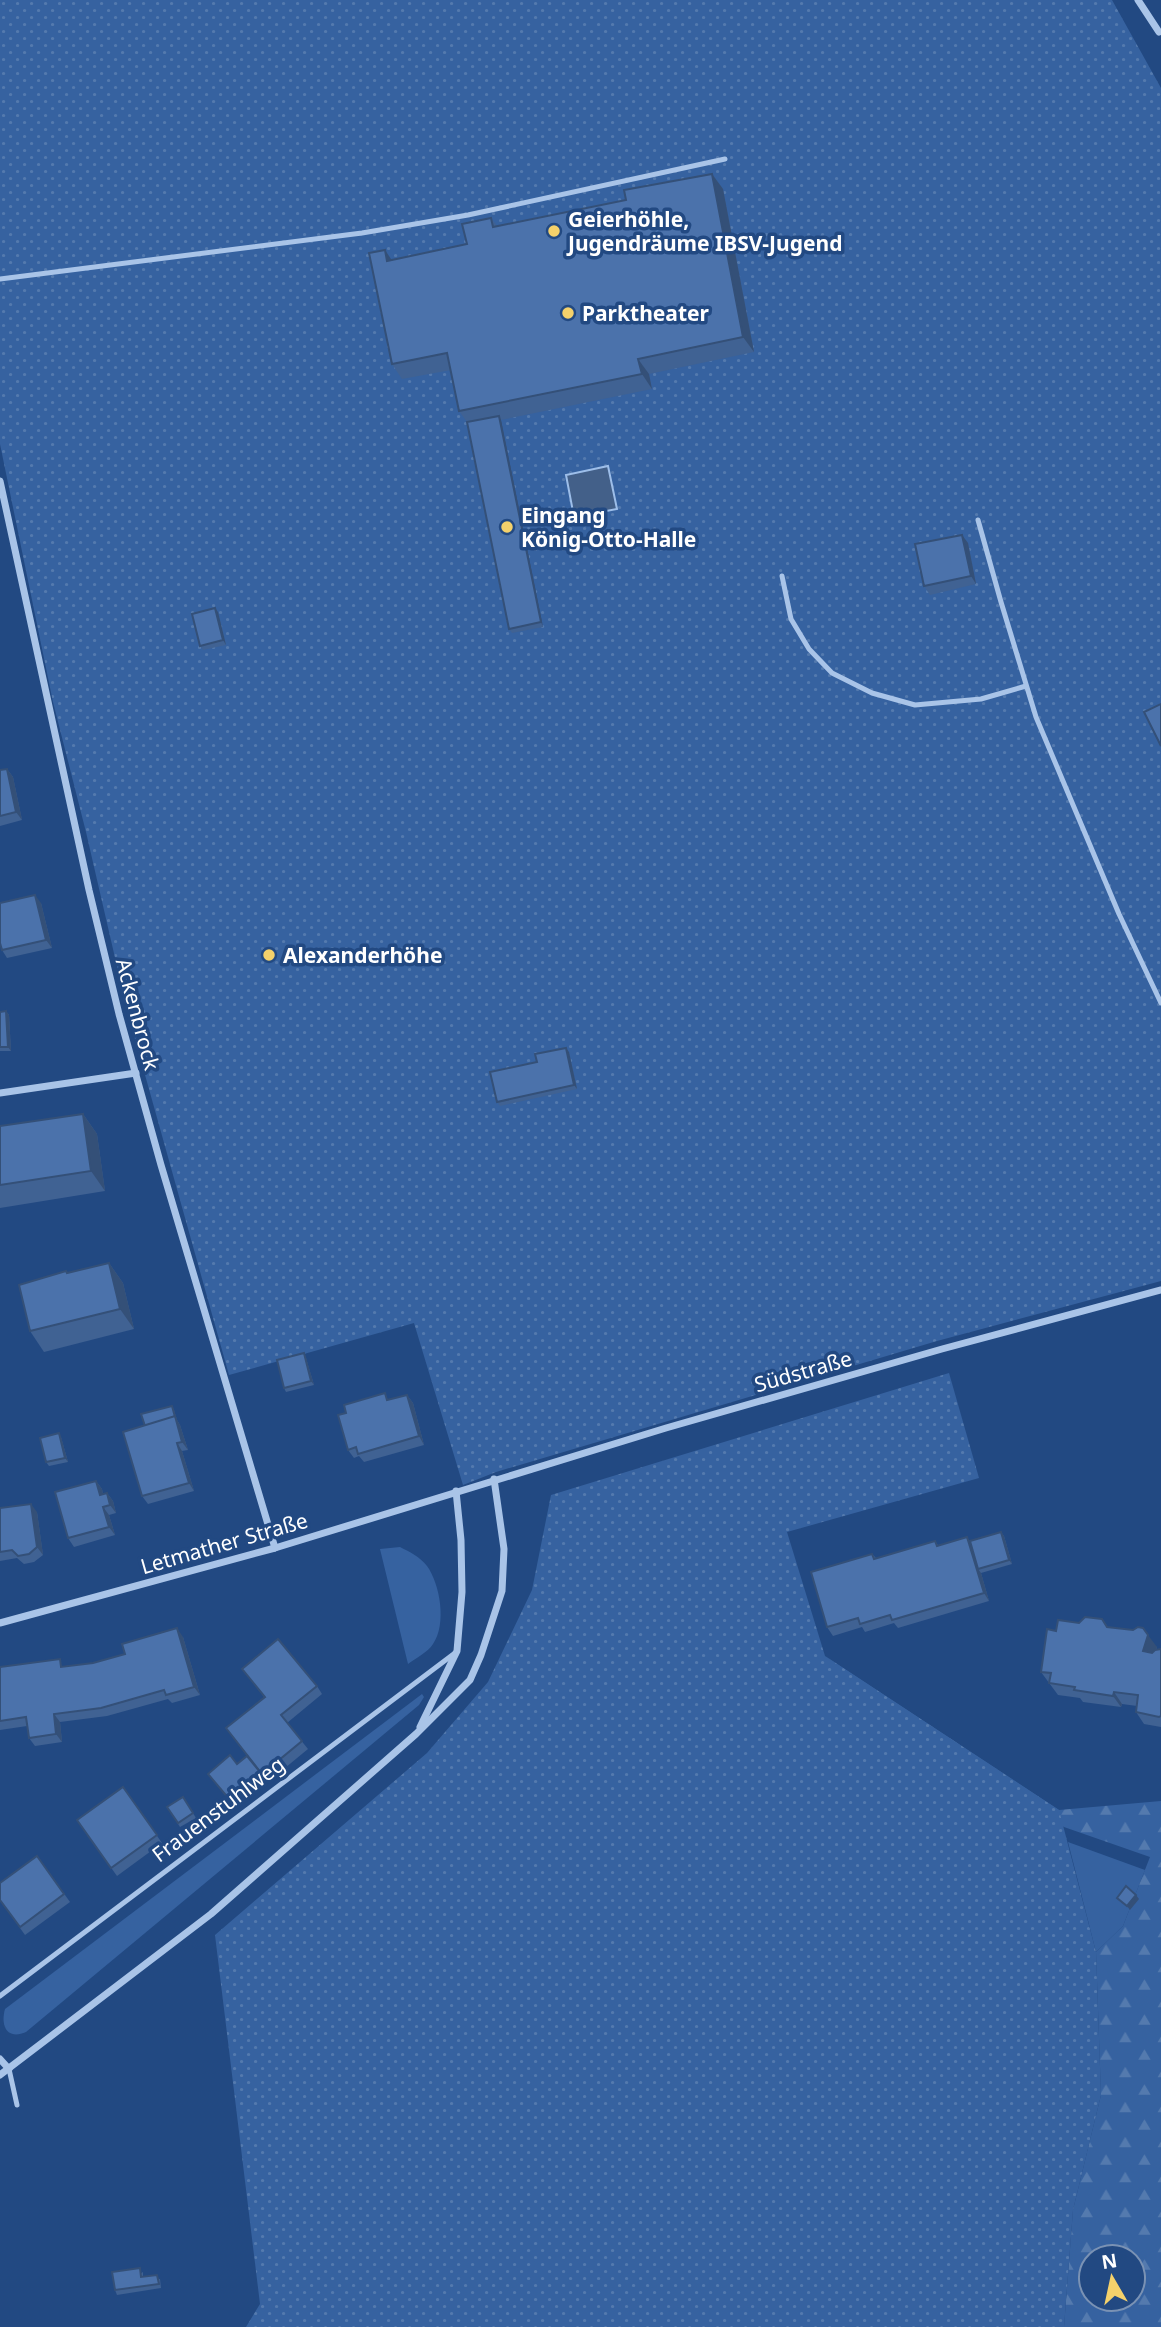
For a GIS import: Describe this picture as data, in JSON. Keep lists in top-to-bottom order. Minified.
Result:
{"streets":{"street":["Ackenbrock","Südstraße","Letmather Straße"],"lane":["Frauenstuhlweg"]},"crossings":[["Ackenbrock","Letmather Straße"],["Südstraße","Letmather Straße"]],"places":["Geierhöhle, Jugendräume IBSV-Jugend","Parktheater","Eingang König-Otto-Halle","Alexanderhöhe"],"north":"top"}
